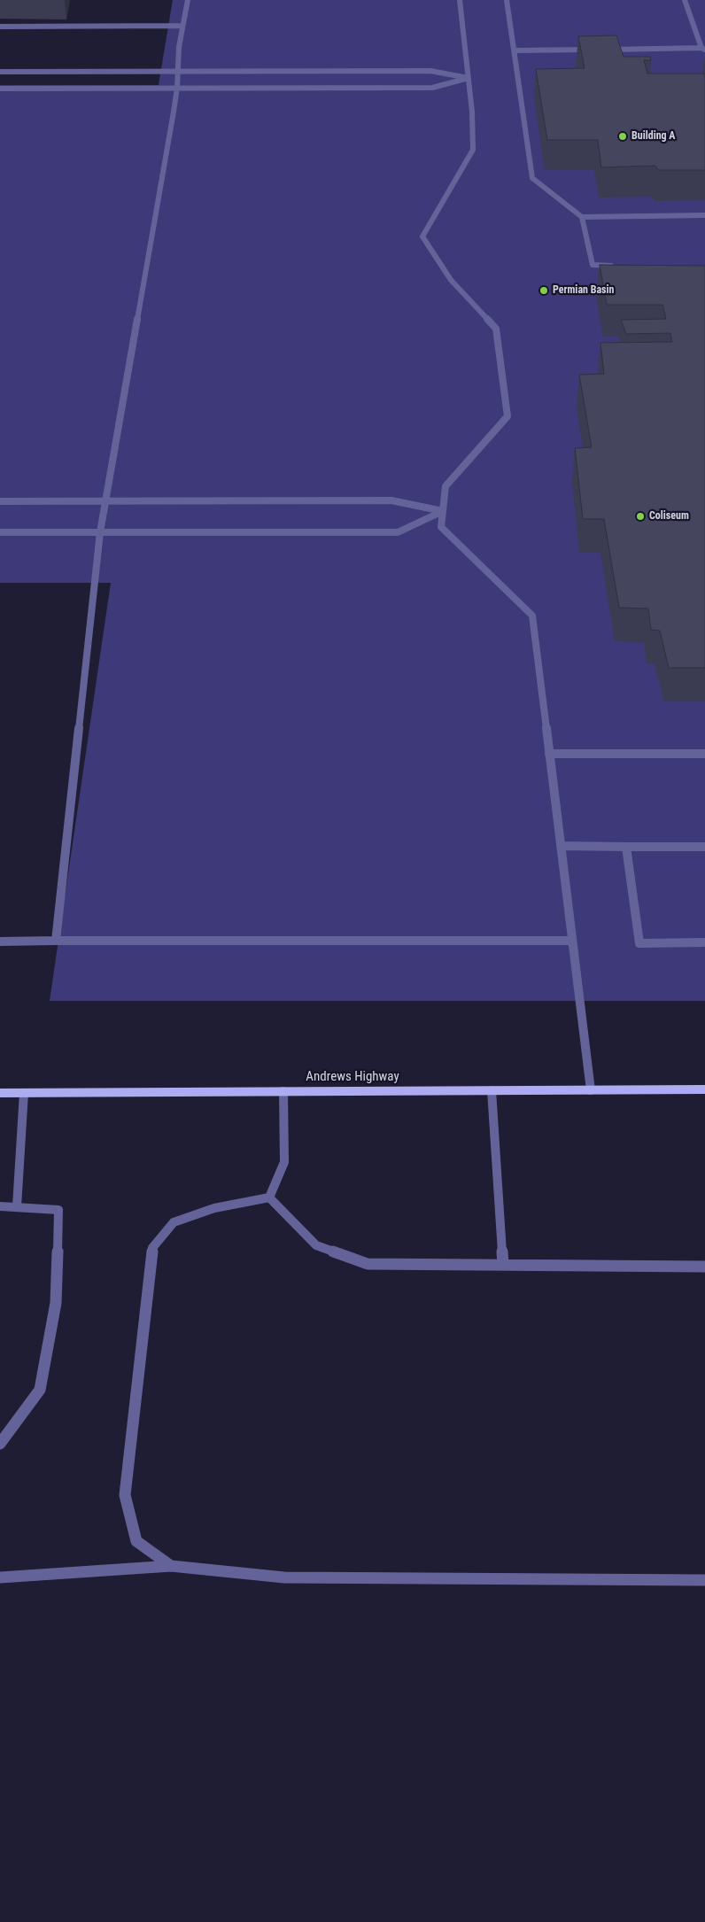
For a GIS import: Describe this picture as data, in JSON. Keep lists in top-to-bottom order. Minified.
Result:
{"streets":{"main road":["Andrews Highway"]},"places":["Building A","Permian Basin","Coliseum"]}
